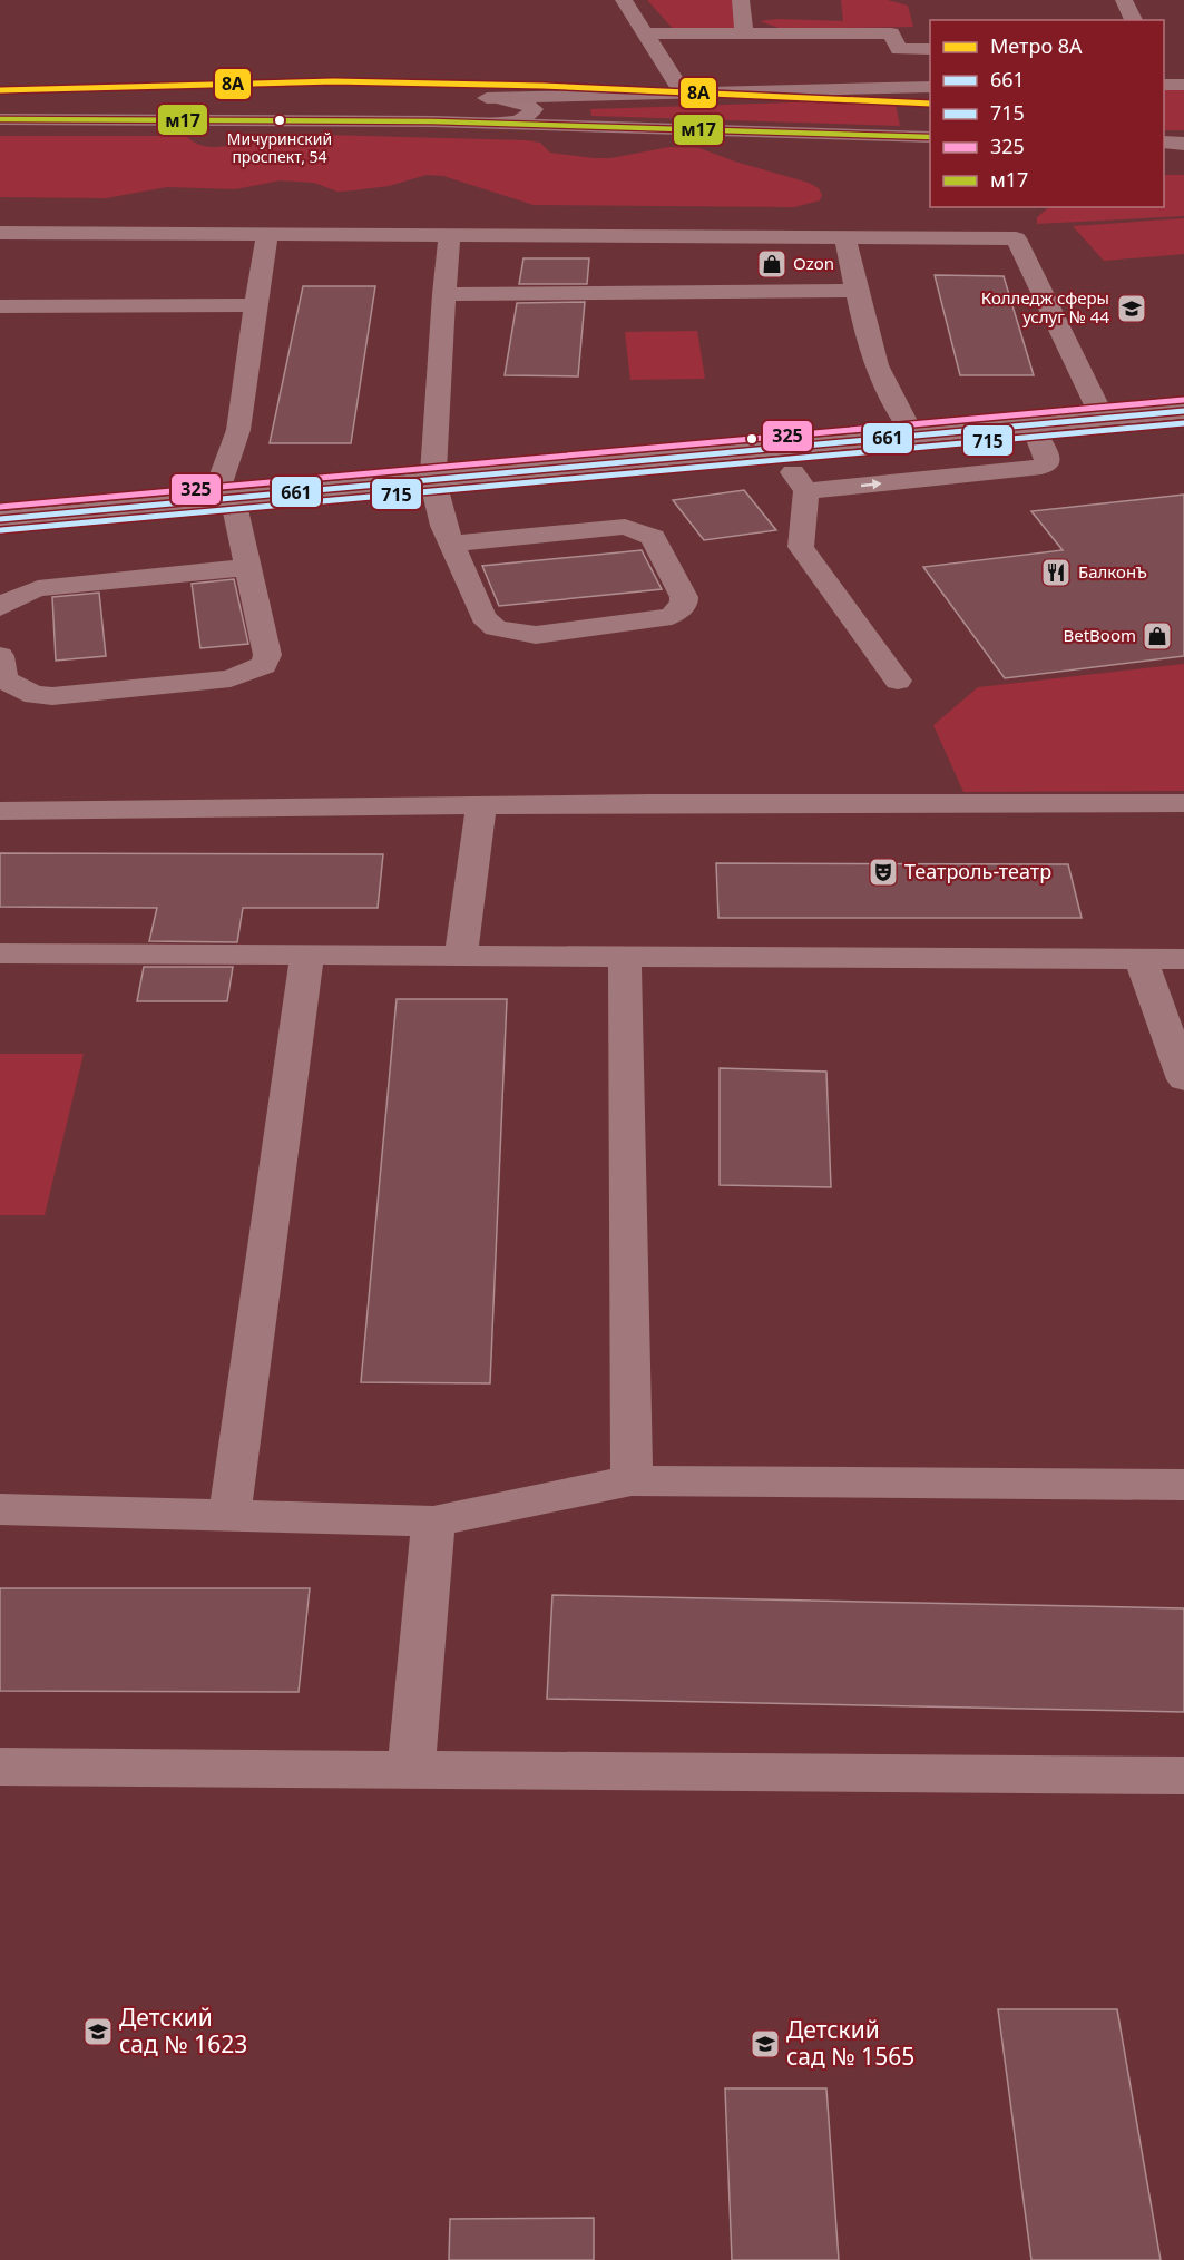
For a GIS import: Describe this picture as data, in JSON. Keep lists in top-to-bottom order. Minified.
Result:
{"places":{"other":["Мичуринский проспект, 54"],"shop":["Ozon","BetBoom"],"school or university":["Колледж сферы услуг № 44","Детский сад № 1623","Детский сад № 1565"],"restaurant":["БалконЪ"],"theatre":["Театроль-театр"]},"lines":["metro line 8А","transit line м17","transit line 325","transit line 661","transit line 715"],"legend":["Метро 8А","661","715","325","м17"]}
